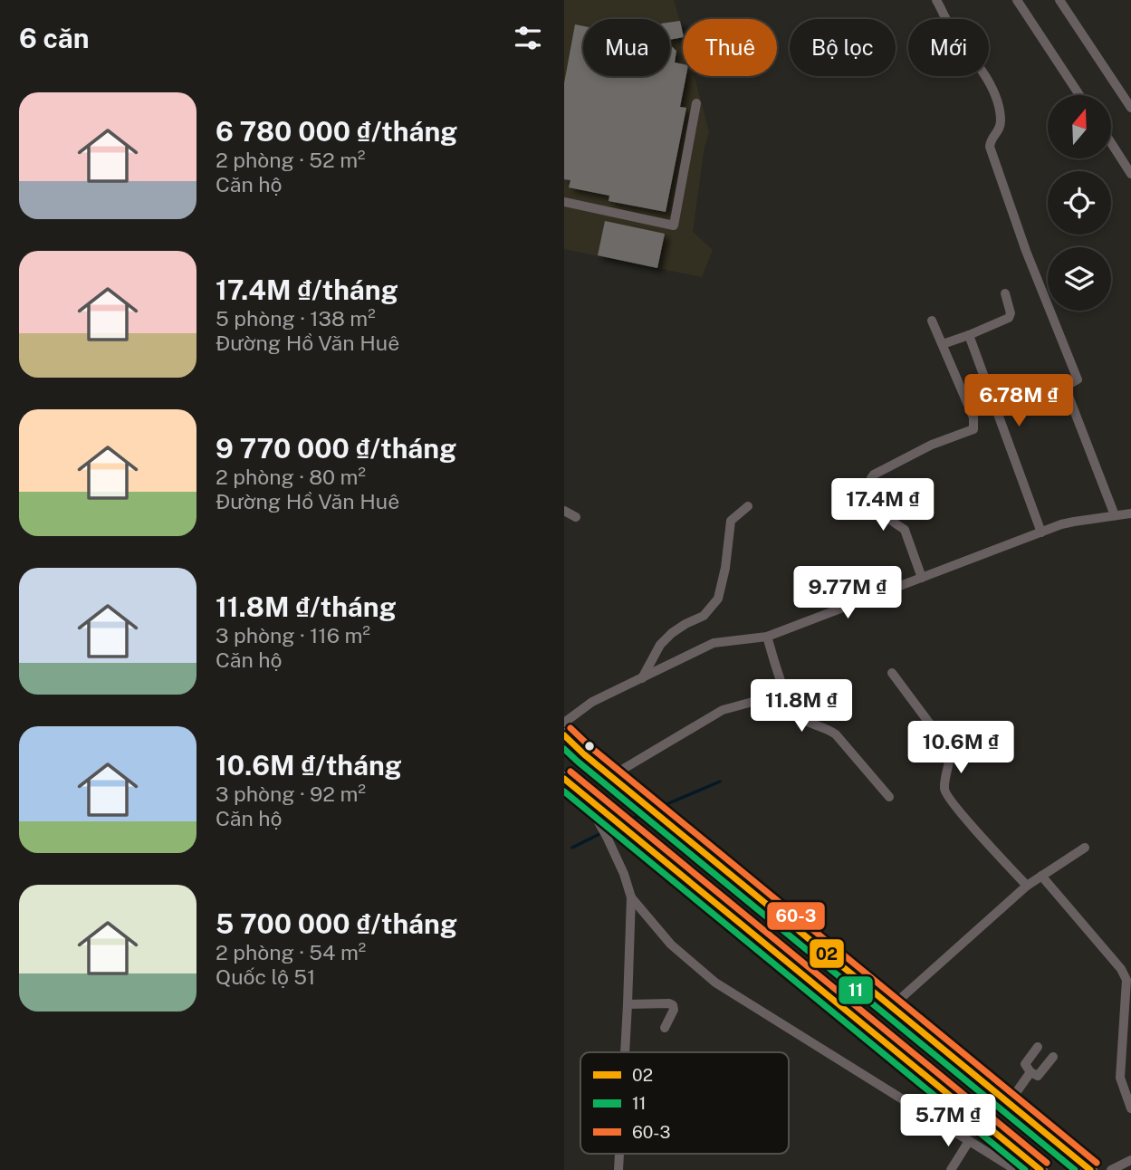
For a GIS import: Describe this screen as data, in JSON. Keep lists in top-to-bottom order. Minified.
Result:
{"lines":["transit line 60-3","transit line 02","transit line 11"],"legend":["02","11","60-3"],"north":"top","page":{"heading":"6 căn","chip":["Mua","Thuê","Bộ lọc","Mới"],"list":[{"name":"6 780 000 ₫/tháng","note":"2 phòng · 52 m² · Căn hộ"},{"name":"17.4M ₫/tháng","note":"5 phòng · 138 m² · Đường Hồ Văn Huê"},{"name":"9 770 000 ₫/tháng","note":"2 phòng · 80 m² · Đường Hồ Văn Huê"},{"name":"11.8M ₫/tháng","note":"3 phòng · 116 m² · Căn hộ"},{"name":"10.6M ₫/tháng","note":"3 phòng · 92 m² · Căn hộ"},{"name":"5 700 000 ₫/tháng","note":"2 phòng · 54 m² · Quốc lộ 51"}],"price":["6.78M ₫","17.4M ₫","9.77M ₫","11.8M ₫","10.6M ₫","5.7M ₫"]}}
